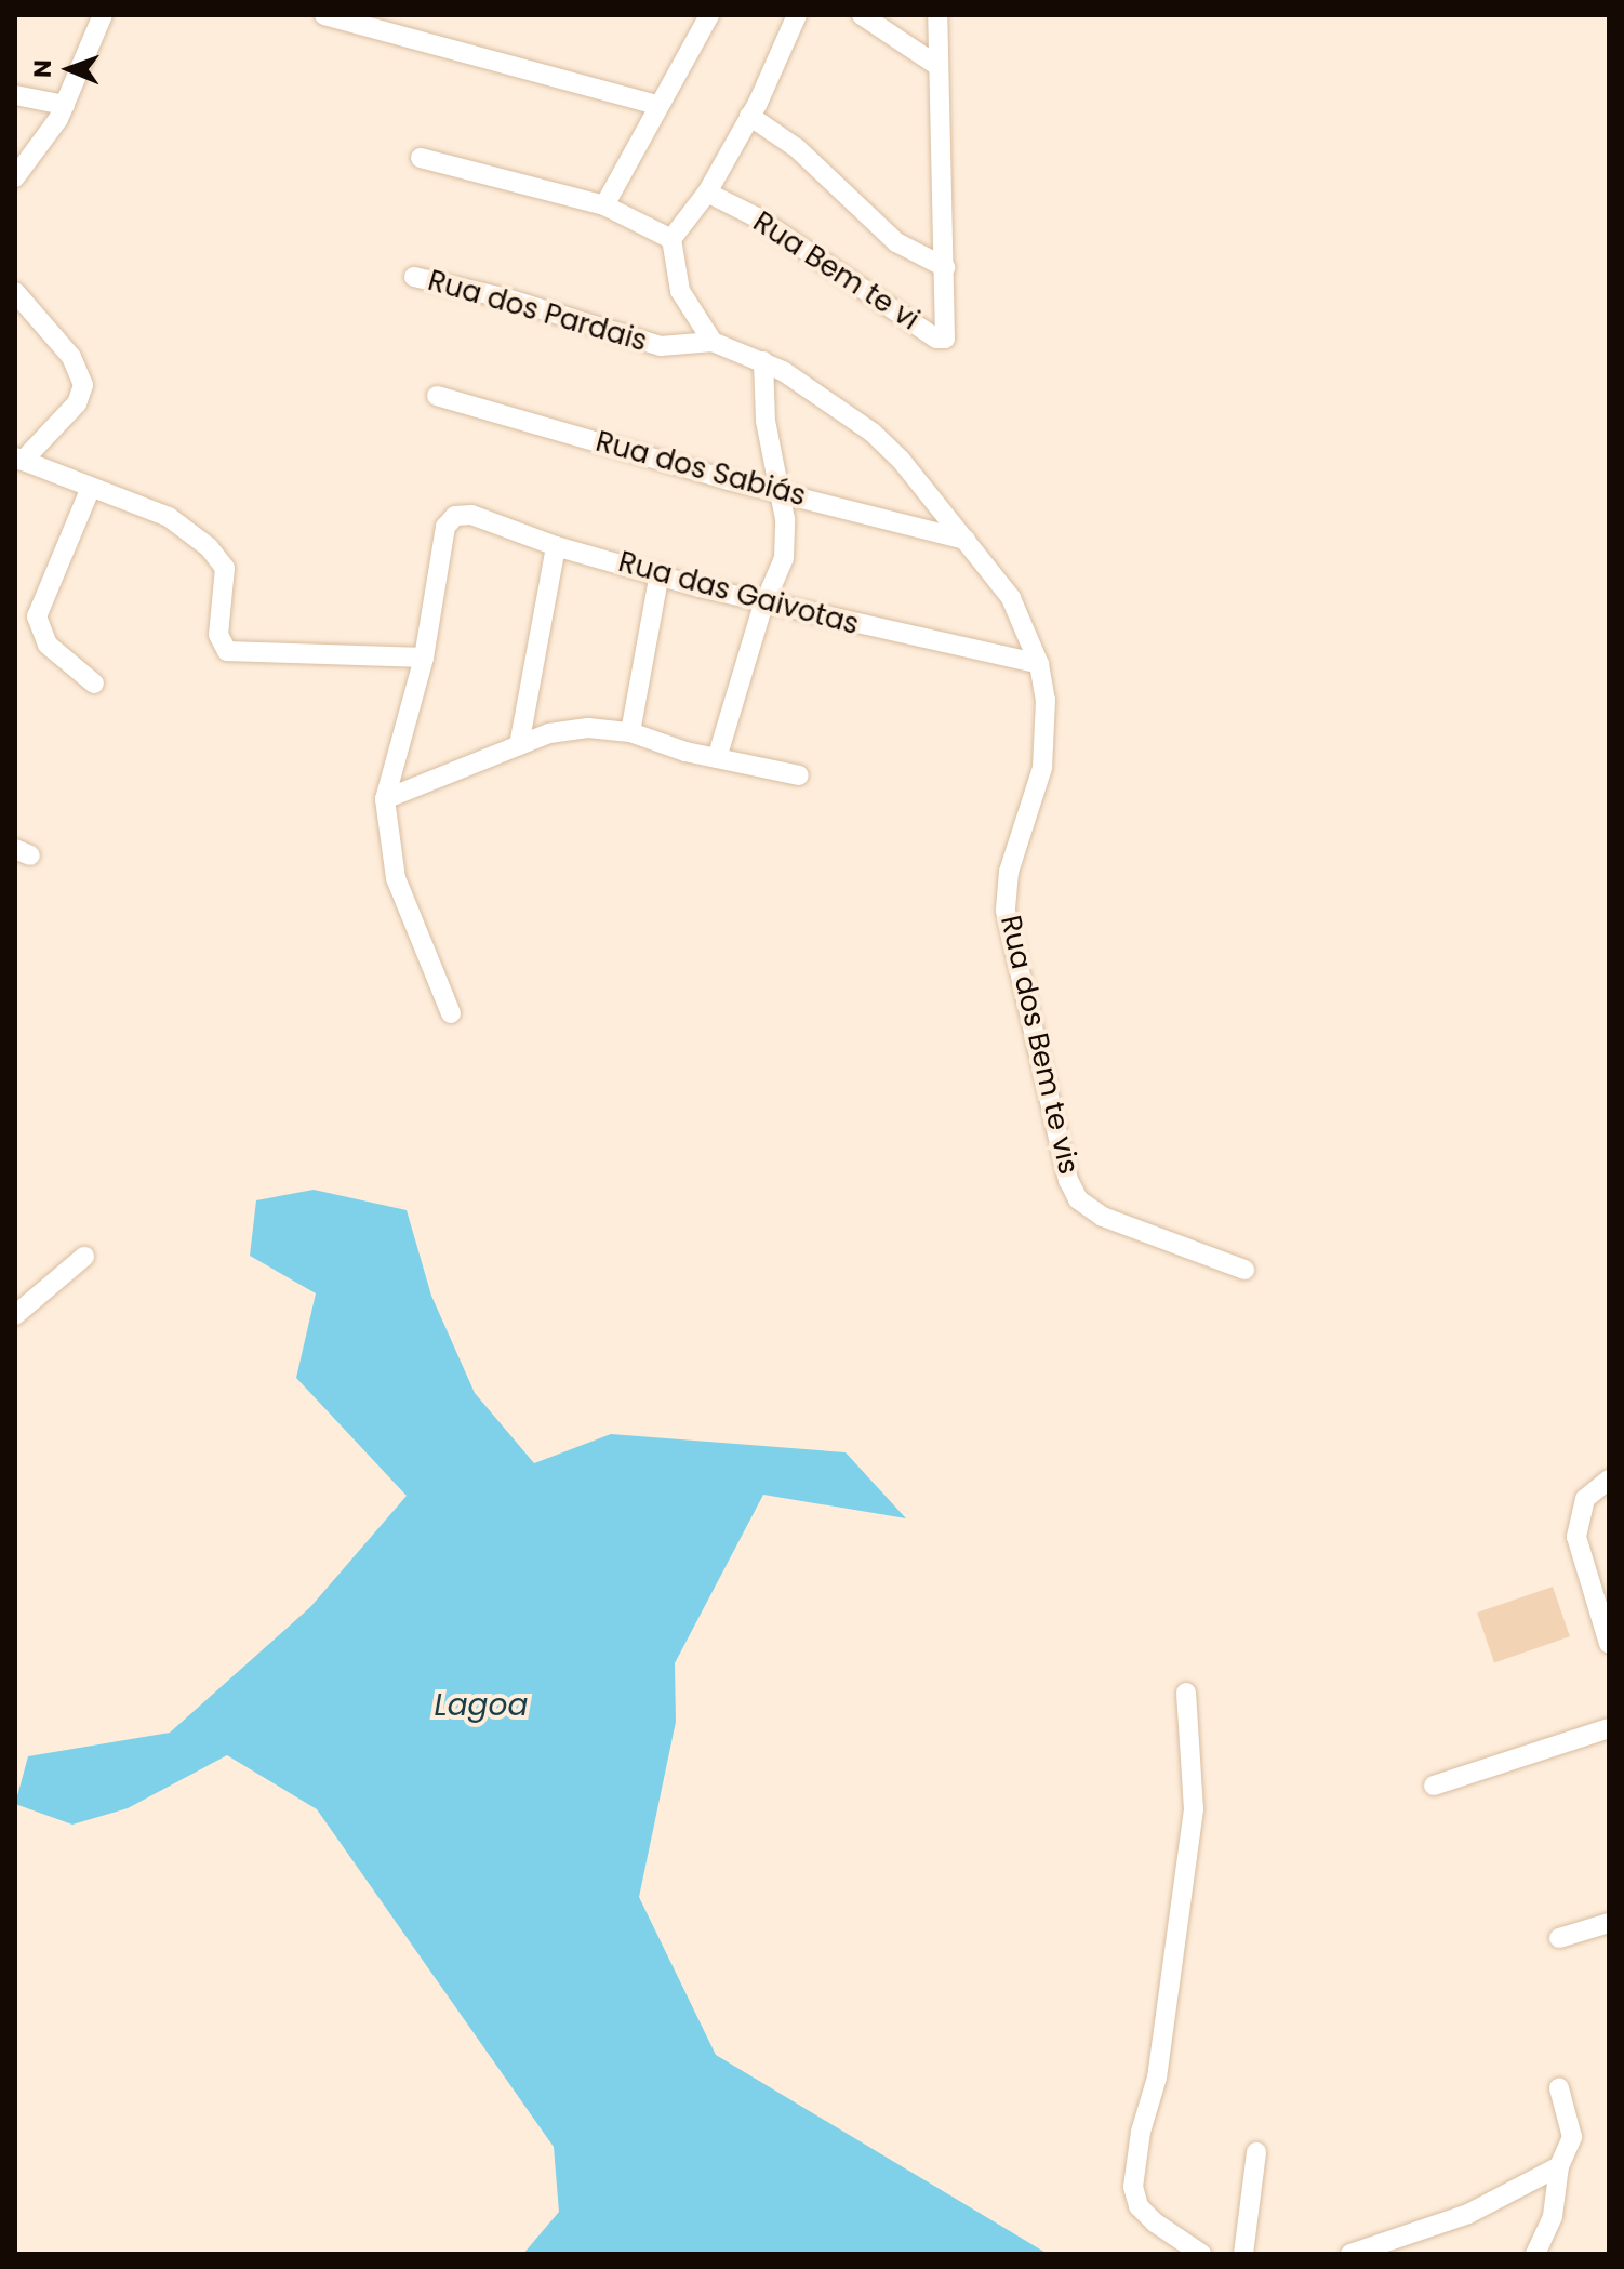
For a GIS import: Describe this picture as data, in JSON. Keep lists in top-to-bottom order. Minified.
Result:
{"streets":{"street":["Rua Bem te vi","Rua dos Pardais","Rua dos Sabiás","Rua das Gaivotas","Rua dos Bem te vis"]},"crossings":[["Rua dos Pardais","Rua dos Bem te vis"],["Rua dos Sabiás","Rua dos Bem te vis"],["Rua das Gaivotas","Rua dos Bem te vis"]],"water":["Lagoa"],"north":"left"}
